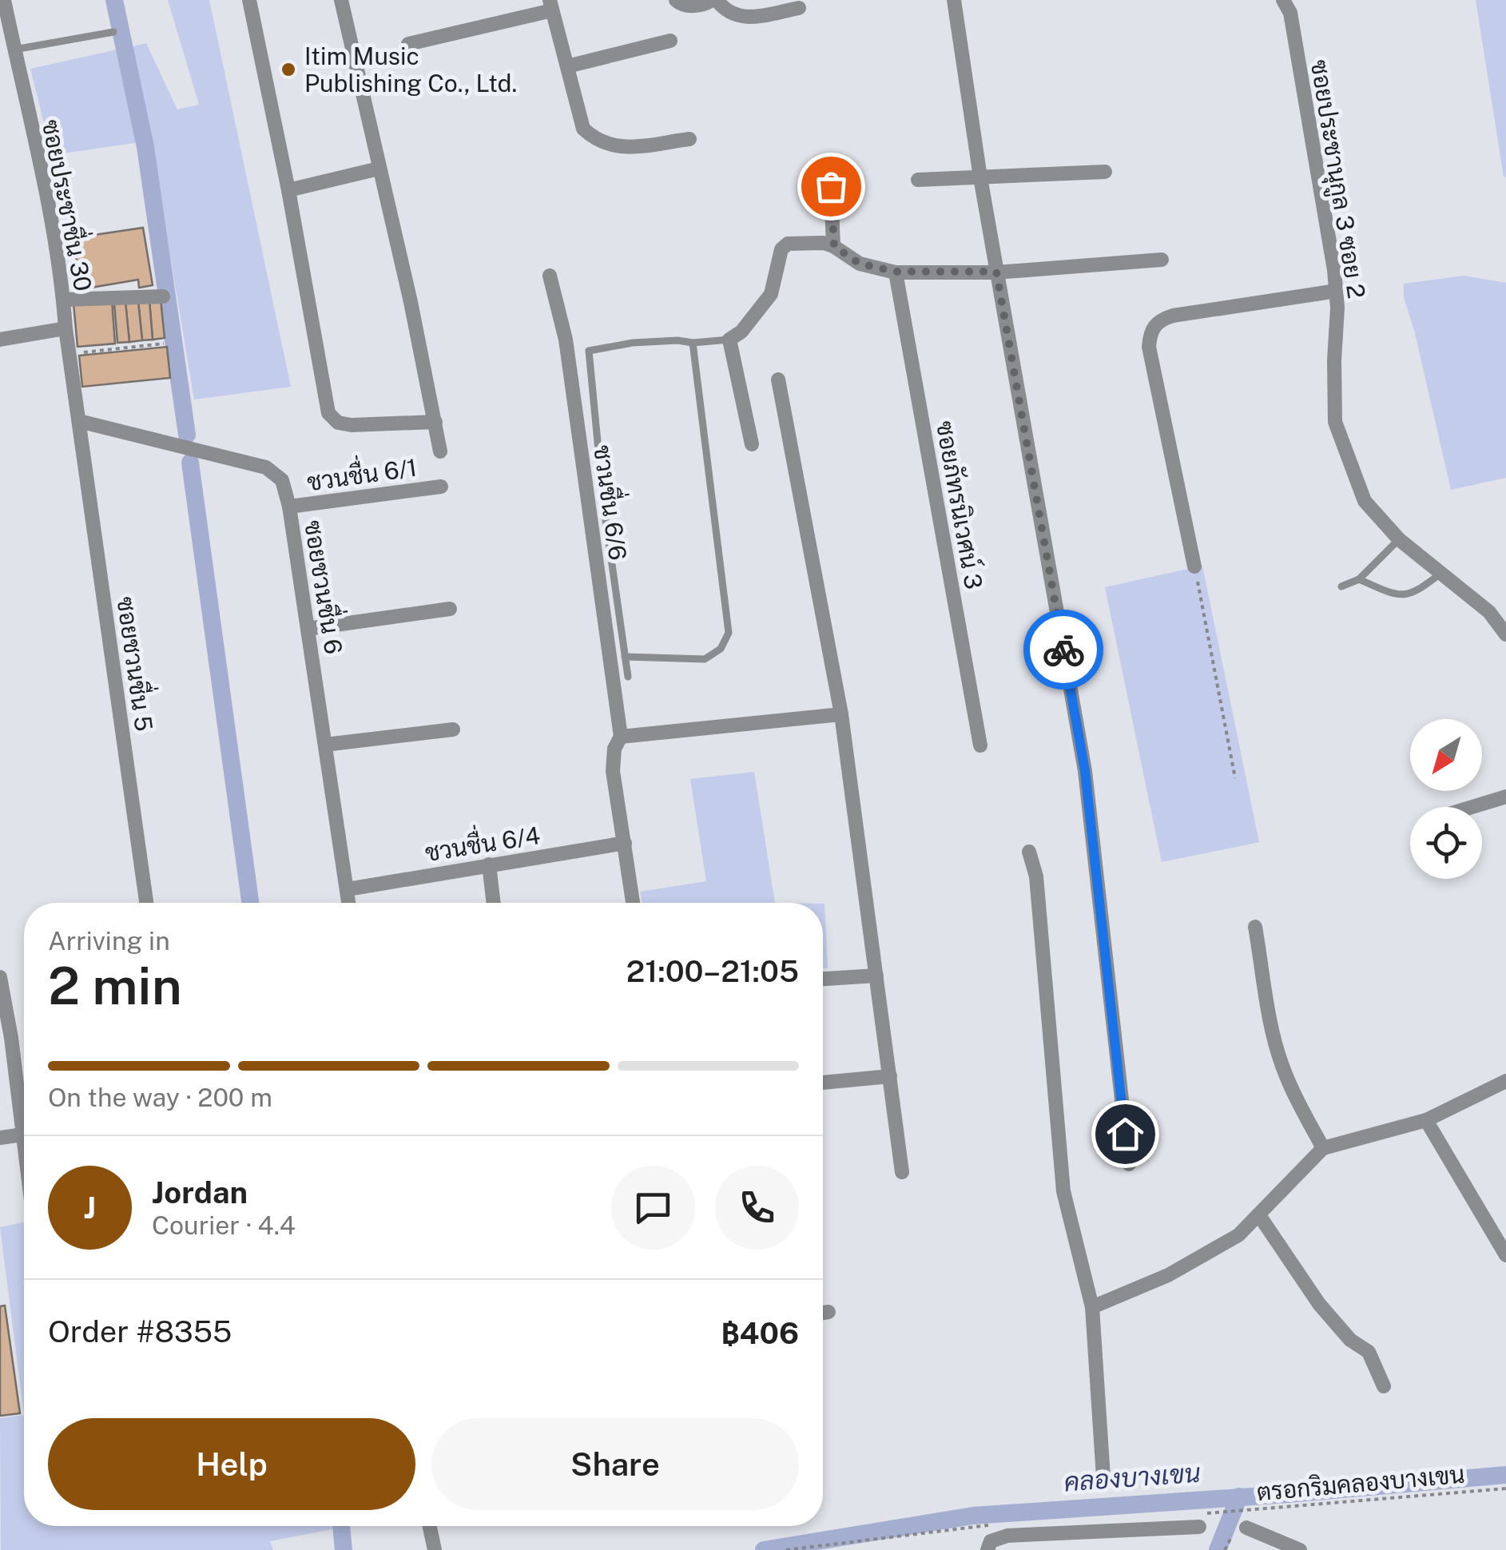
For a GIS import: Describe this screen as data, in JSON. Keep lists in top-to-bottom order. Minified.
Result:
{"streets":{"street":["ซอยประชานุกูล 3 ซอย 2","ซอยประชาชื่น 30","ชวนชื่น 6/1","ชวนชื่น 6/6","ซอยภัทรนิเวศน์ 3","ซอยชวนชื่น 6","ซอยชวนชื่น 5","ชวนชื่น 6/4"],"path":["ตรอกริมคลองบางเขน"]},"crossings":[["ซอยประชาชื่น 30","ซอยชวนชื่น 6"],["ซอยประชาชื่น 30","ซอยชวนชื่น 5"],["ชวนชื่น 6/1","ซอยชวนชื่น 6"],["ซอยชวนชื่น 6","ซอยชวนชื่น 5"],["ซอยชวนชื่น 6","ชวนชื่น 6/4"]],"water":["คลองบางเขน"],"places":["Itim Music Publishing Co., Ltd."],"north":"bottom left","page":{"heading":["2 min","Arriving in","21:00–21:05"],"panel":["Jordan","Courier · 4.4","Order #8355","฿406"],"bar":"On the way · 200 m","round":"J","buttons":["Help","Share"]}}
